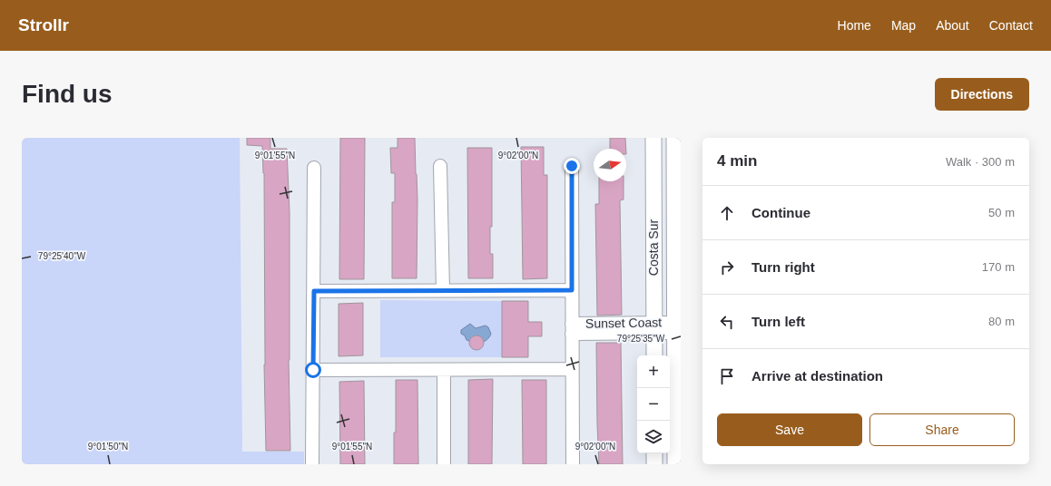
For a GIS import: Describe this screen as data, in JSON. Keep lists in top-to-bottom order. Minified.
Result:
{"streets":{"street":["Costa Sur","Sunset Coast"]},"crossings":[["Costa Sur","Sunset Coast"]],"north":"right","page":{"header":"Strollr","nav":["Home","Map","About","Contact"],"buttons":["Directions",["Save","Share"]],"title":"Find us","heading":["4 min","Walk · 300 m"],"list":[["Continue","50 m"],["Turn right","170 m"],["Turn left","80 m"],"Arrive at destination"],"map_buttons":["+","−"]},"coordinates":["9°01'55\"N","9°02'00\"N","79°25'40\"W","79°25'35\"W","9°01'50\"N"]}
